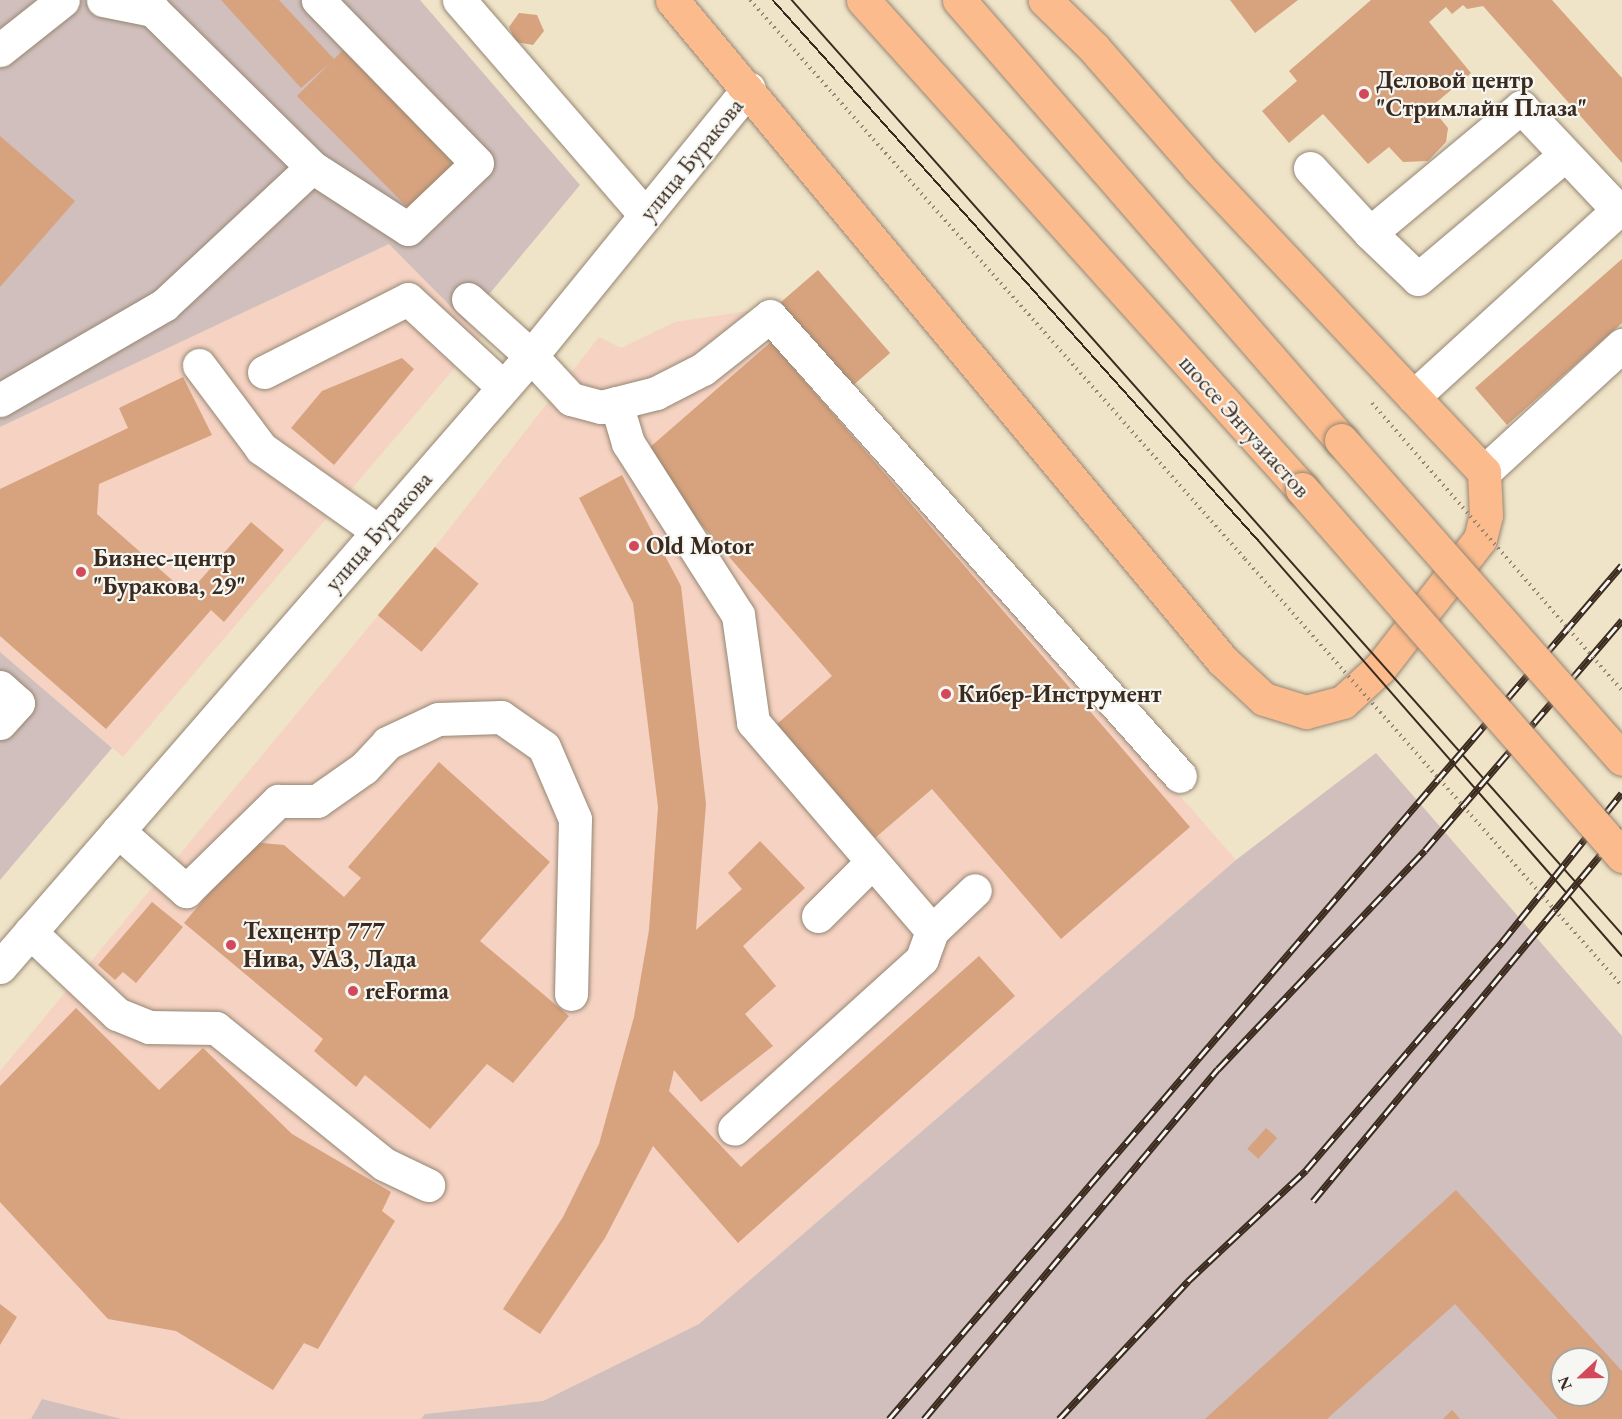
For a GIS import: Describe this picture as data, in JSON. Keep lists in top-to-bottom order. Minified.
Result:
{"streets":{"main road":["шоссе Энтузиастов"],"street":["улица Буракова"]},"places":["Деловой центр \"Стримлайн Плаза\"","Old Motor","Бизнес-центр \"Буракова, 29\"","Кибер-Инструмент","Техцентр 777 Нива, УАЗ, Лада","reForma"],"north":"left"}
